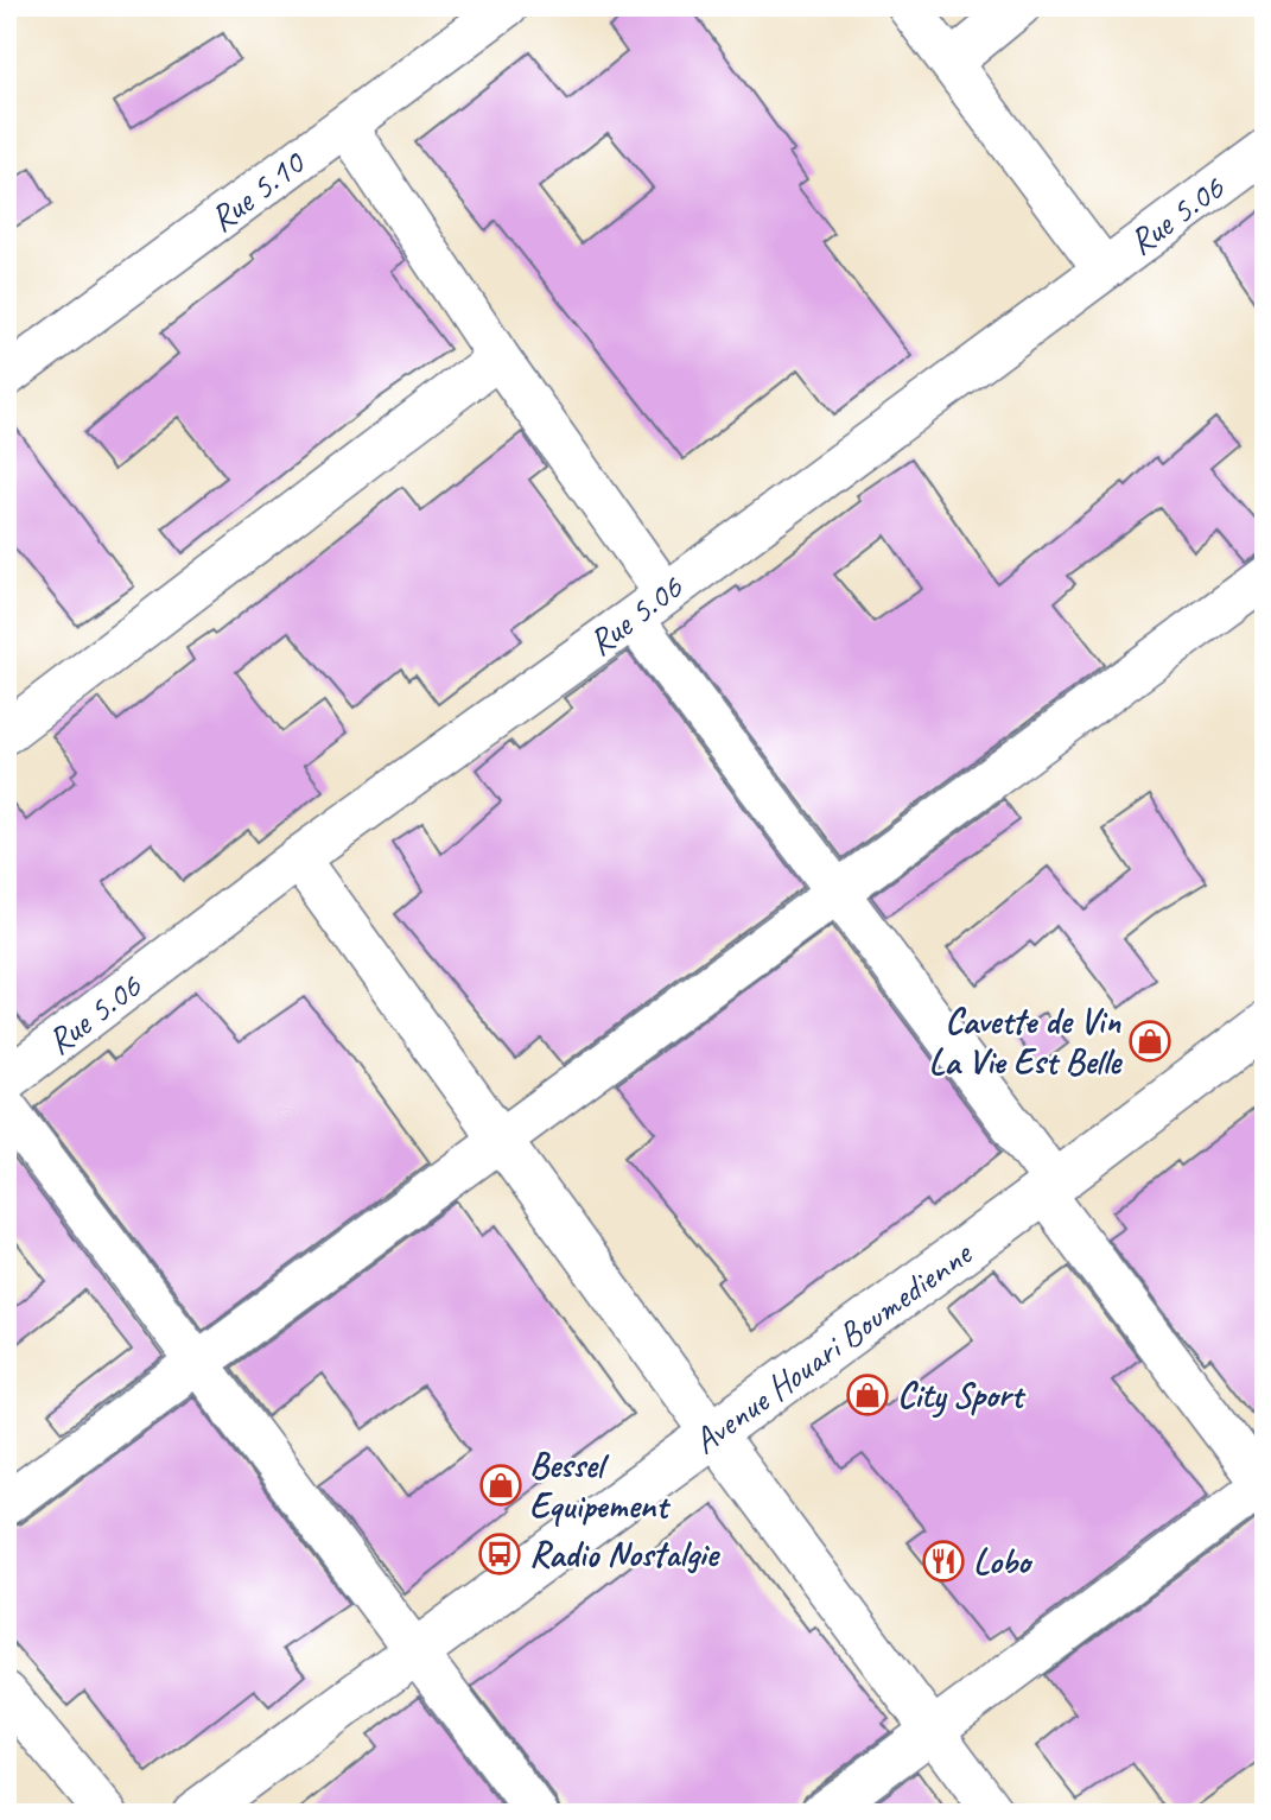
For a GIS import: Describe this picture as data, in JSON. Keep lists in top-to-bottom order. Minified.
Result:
{"streets":{"main road":["Avenue Houari Boumedienne"],"street":["Rue 5.10","Rue 5.06"]},"places":{"shop":["Cavette de Vin La Vie Est Belle","City Sport","Bessel Equipement"],"bus stop":["Radio Nostalgie"],"restaurant":["Lobo"]}}
